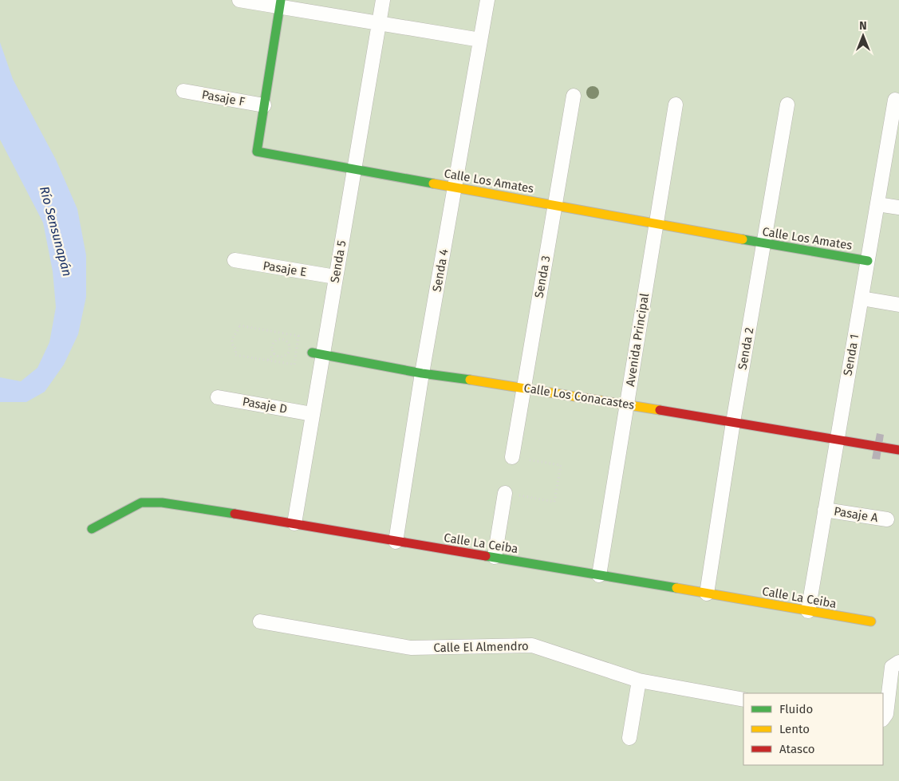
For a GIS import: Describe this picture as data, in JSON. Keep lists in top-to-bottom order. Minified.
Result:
{"streets":{"street":["Pasaje F","Calle Los Amates","Senda 5","Pasaje E","Senda 4","Senda 3","Avenida Principal","Senda 2","Senda 1","Calle Los Conacastes","Pasaje D","Pasaje A","Calle La Ceiba","Calle El Almendro"]},"crossings":[["Pasaje F","Calle Los Amates"],["Calle Los Amates","Senda 5"],["Calle Los Amates","Senda 4"],["Calle Los Amates","Senda 3"],["Calle Los Amates","Avenida Principal"],["Calle Los Amates","Senda 2"],["Calle Los Amates","Senda 1"],["Senda 5","Pasaje E"],["Senda 5","Calle Los Conacastes"],["Senda 5","Pasaje D"],["Senda 5","Calle La Ceiba"],["Senda 4","Calle Los Conacastes"],["Senda 4","Calle La Ceiba"],["Senda 3","Calle Los Conacastes"],["Avenida Principal","Calle Los Conacastes"],["Avenida Principal","Calle La Ceiba"],["Senda 2","Calle Los Conacastes"],["Senda 2","Calle La Ceiba"],["Senda 1","Calle Los Conacastes"],["Senda 1","Pasaje A"],["Senda 1","Calle La Ceiba"]],"water":["Río Sensunapán"],"legend":["Fluido","Lento","Atasco"],"north":"top"}
